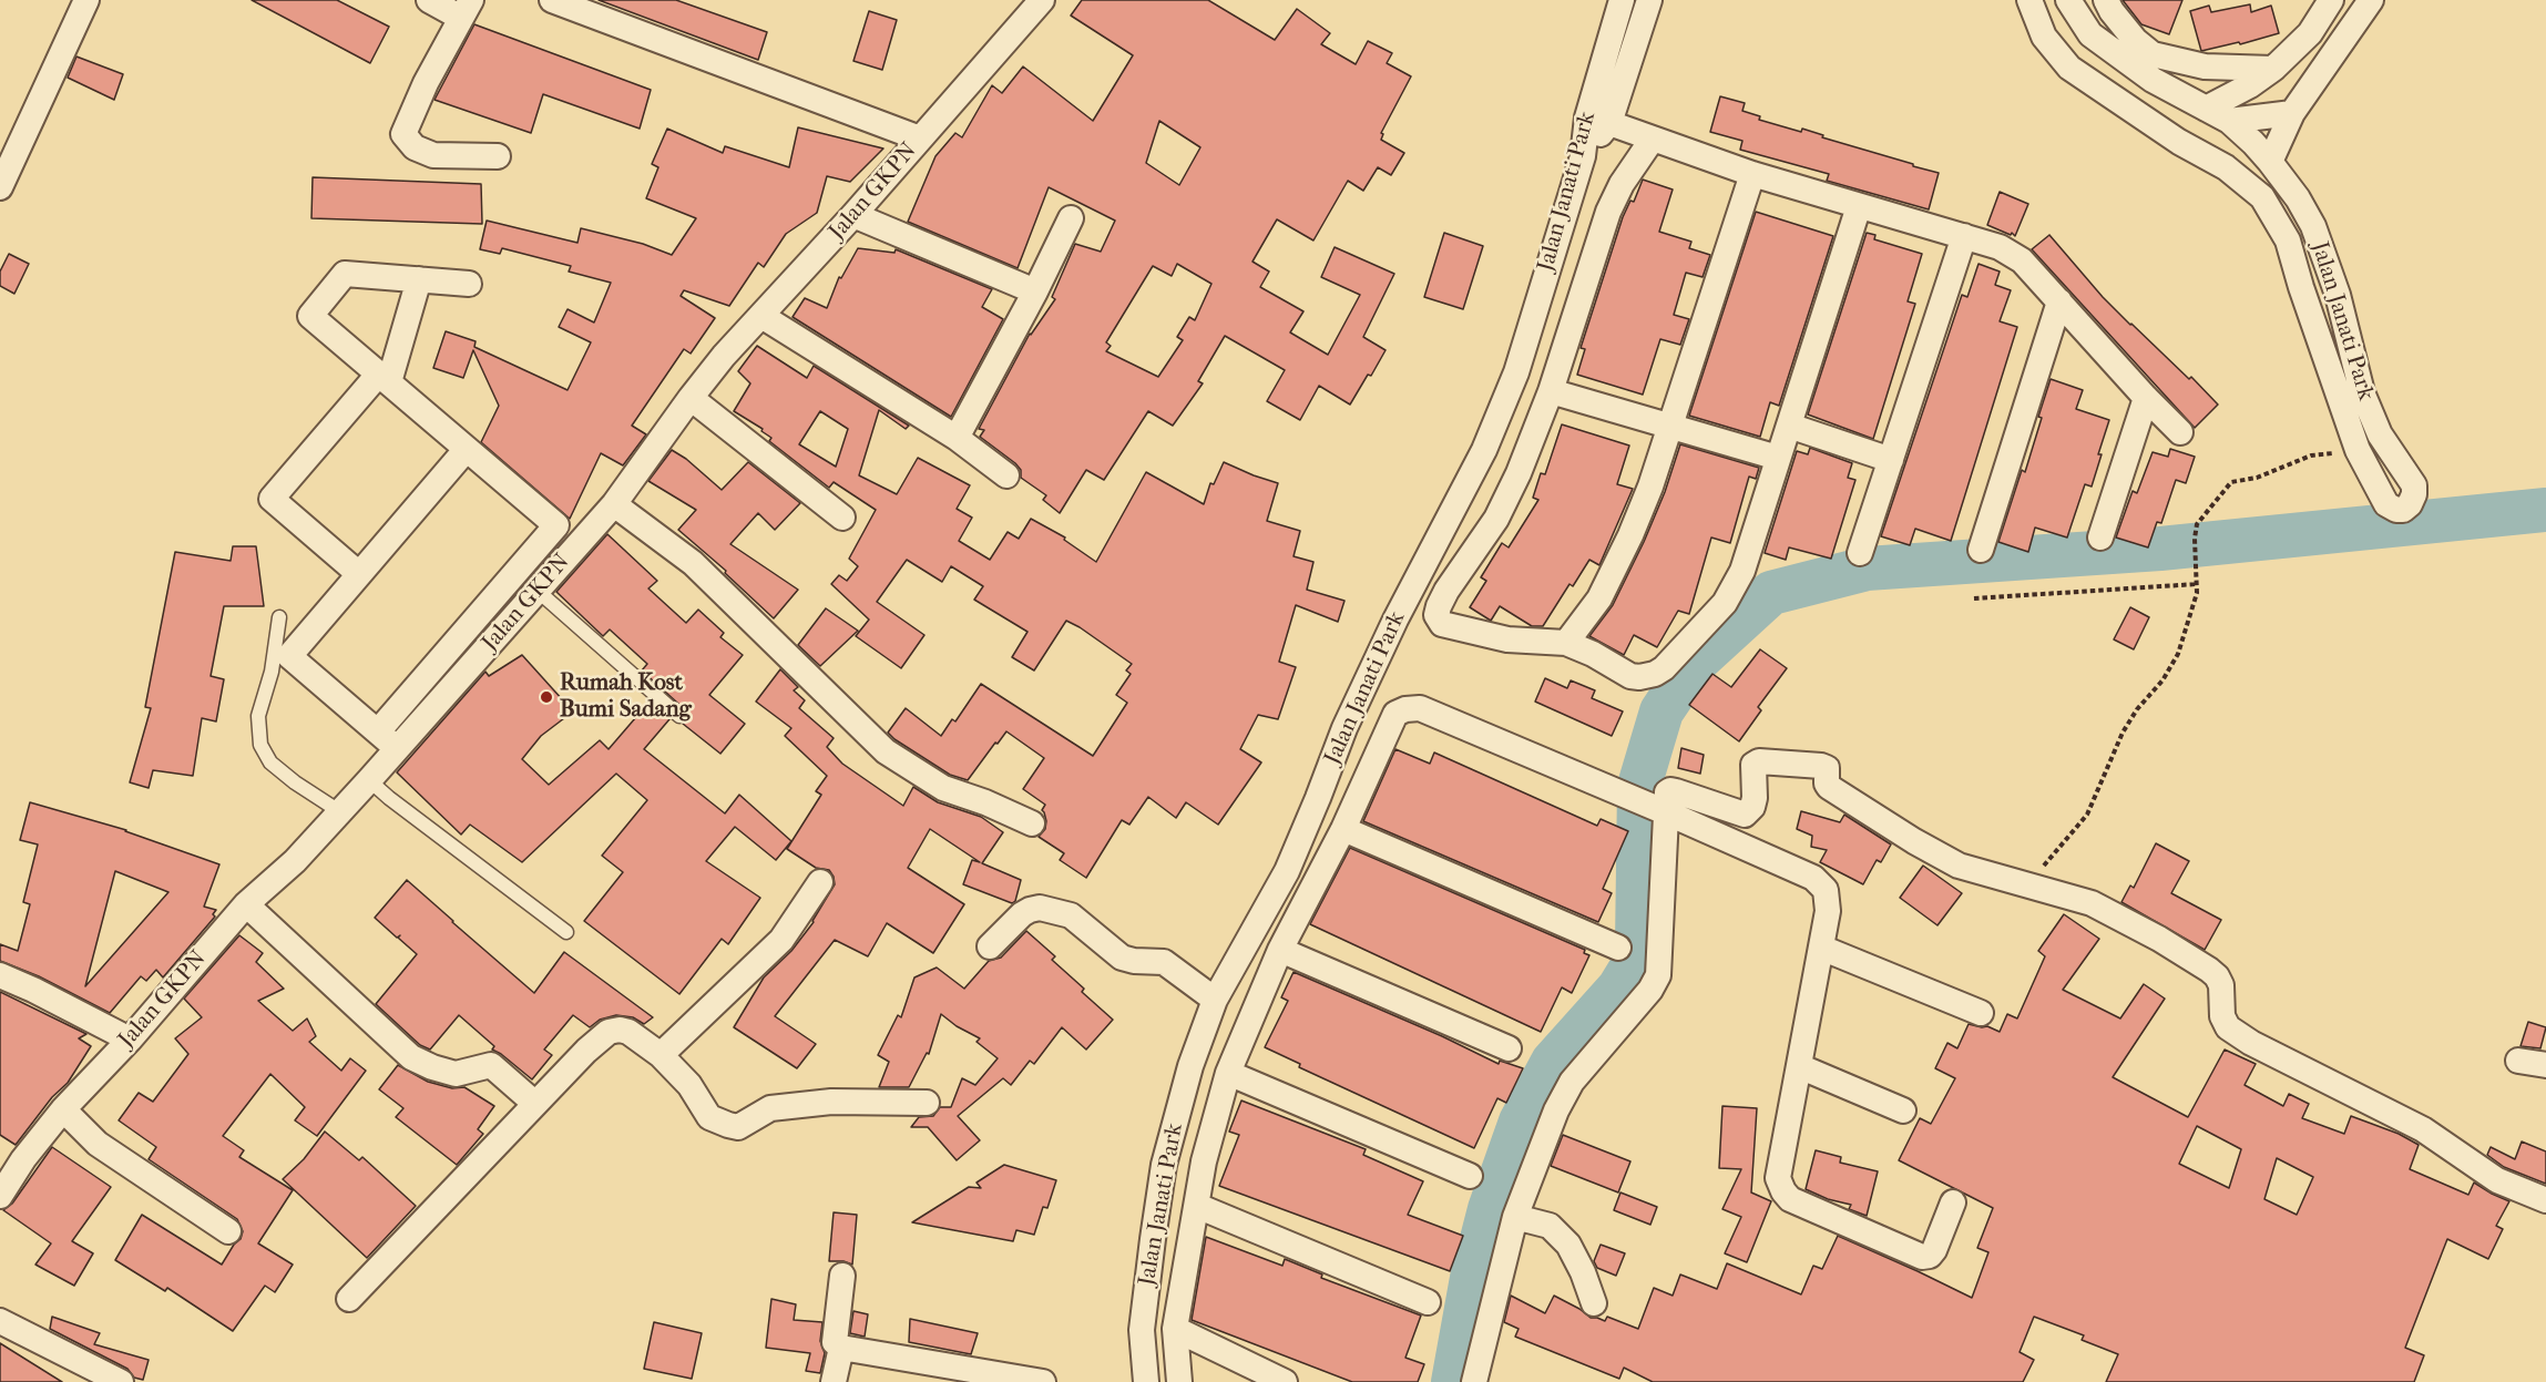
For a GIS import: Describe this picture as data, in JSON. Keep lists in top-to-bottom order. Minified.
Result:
{"streets":{"street":["Jalan GKPN","Jalan Janati Park"]},"places":["Rumah Kost Bumi Sadang"]}
